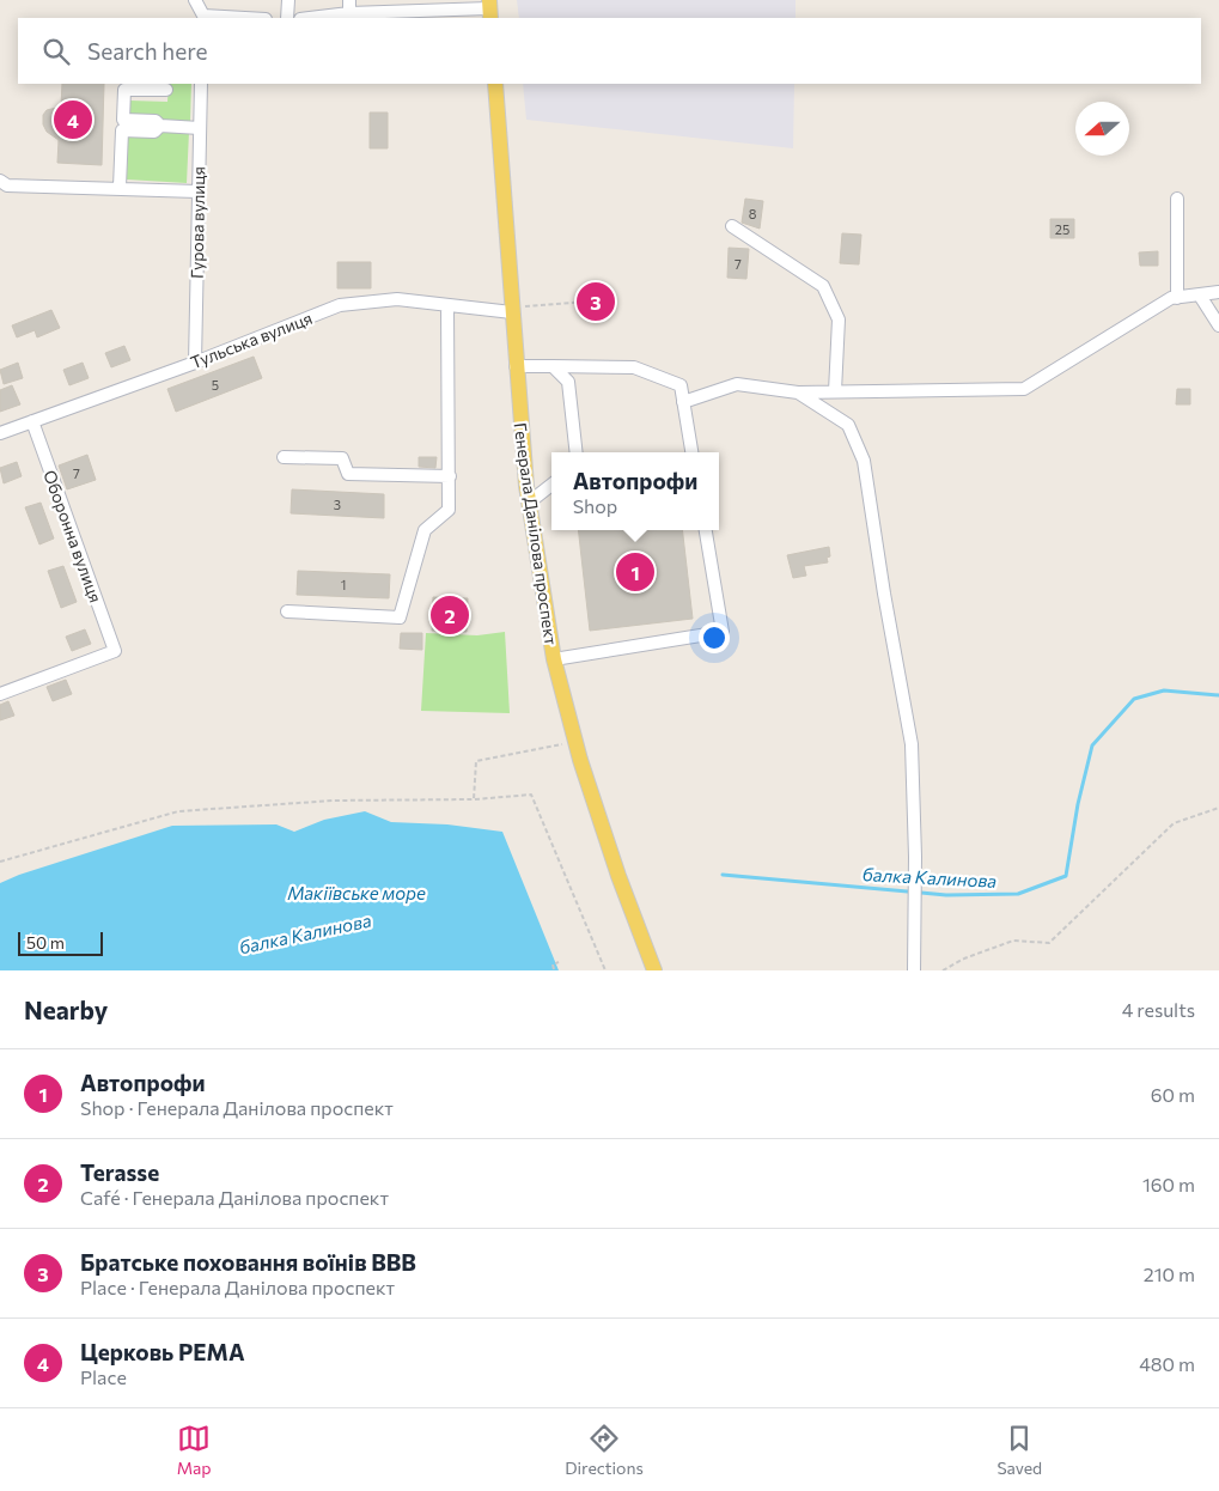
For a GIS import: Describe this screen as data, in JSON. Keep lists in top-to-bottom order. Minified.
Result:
{"streets":{"main road":["Генерала Данілова проспект"],"street":["Гурова вулиця","Тульська вулиця","Оборонна вулиця"]},"crossings":[["Гурова вулиця","Тульська вулиця"],["Тульська вулиця","Генерала Данілова проспект"],["Тульська вулиця","Оборонна вулиця"]],"water":["балка Калинова","Макіївське море"],"house_numbers":["8","25","7","5","7","3","1"],"scale_bar":"50 m","north":"left","page":{"search":"Search here","pins":["4","3","1","2"],"popup":["Автопрофи","Shop"],"scale":"50 m","heading":["Nearby","4 results"],"list":[{"mark":"1","name":"Автопрофи","note":"Shop · Генерала Данілова проспект","value":"60 m"},{"mark":"2","name":"Terasse","note":"Café · Генерала Данілова проспект","value":"160 m"},{"mark":"3","name":"Братське поховання воїнів ВВВ","note":"Place · Генерала Данілова проспект","value":"210 m"},{"mark":"4","name":"Церковь РЕМА","note":"Place","value":"480 m"}],"nav":["Map","Directions","Saved"]}}
